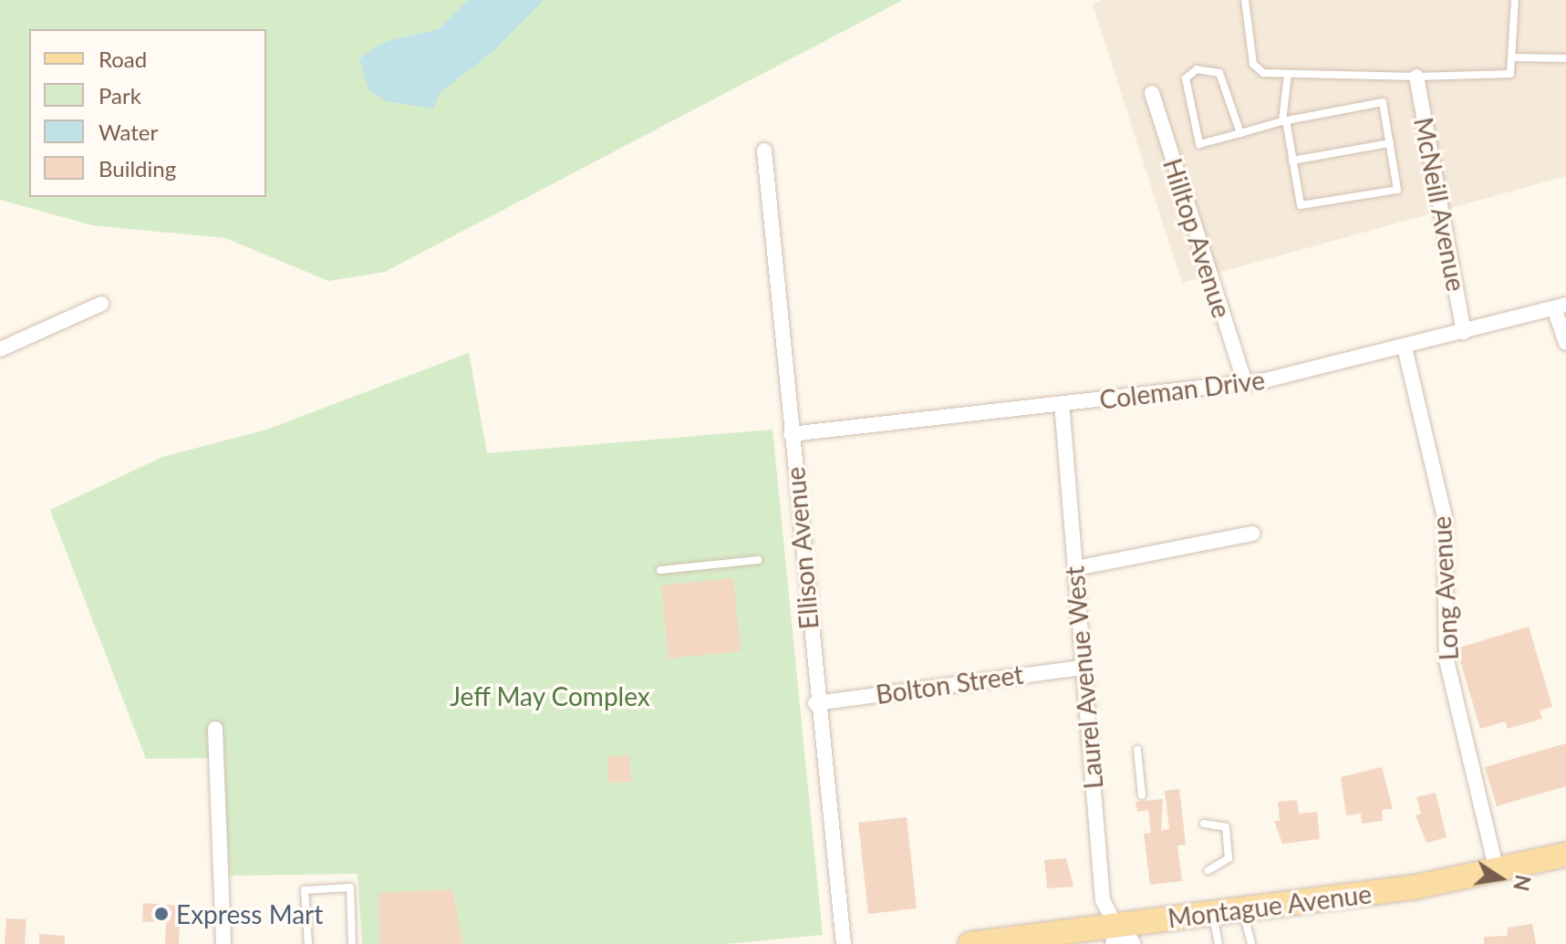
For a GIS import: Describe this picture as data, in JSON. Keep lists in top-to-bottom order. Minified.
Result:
{"streets":{"main road":["Montague Avenue"],"street":["McNeill Avenue","Hilltop Avenue","Coleman Drive","Ellison Avenue","Long Avenue","Laurel Avenue West","Bolton Street"]},"crossings":[["McNeill Avenue","Coleman Drive"],["Hilltop Avenue","Coleman Drive"],["Coleman Drive","Ellison Avenue"],["Coleman Drive","Long Avenue"],["Coleman Drive","Laurel Avenue West"],["Ellison Avenue","Bolton Street"],["Long Avenue","Montague Avenue"],["Laurel Avenue West","Bolton Street"],["Laurel Avenue West","Montague Avenue"]],"parks":["Jeff May Complex"],"places":["Express Mart"],"legend":["Road","Park","Water","Building"],"north":"right"}
